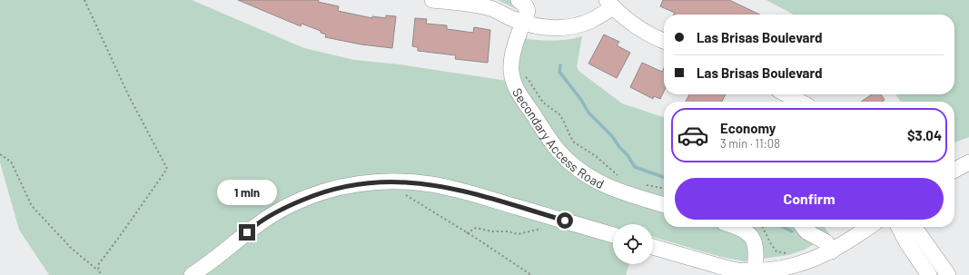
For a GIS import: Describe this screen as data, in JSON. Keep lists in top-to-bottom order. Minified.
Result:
{"streets":{"street":["Secondary Access Road"]},"page":{"banner":["Las Brisas Boulevard","Las Brisas Boulevard"],"list":[{"name":"Economy","note":"3 min · 11:08","value":"$3.04"}],"buttons":"Confirm","bubble":"1 min"}}
